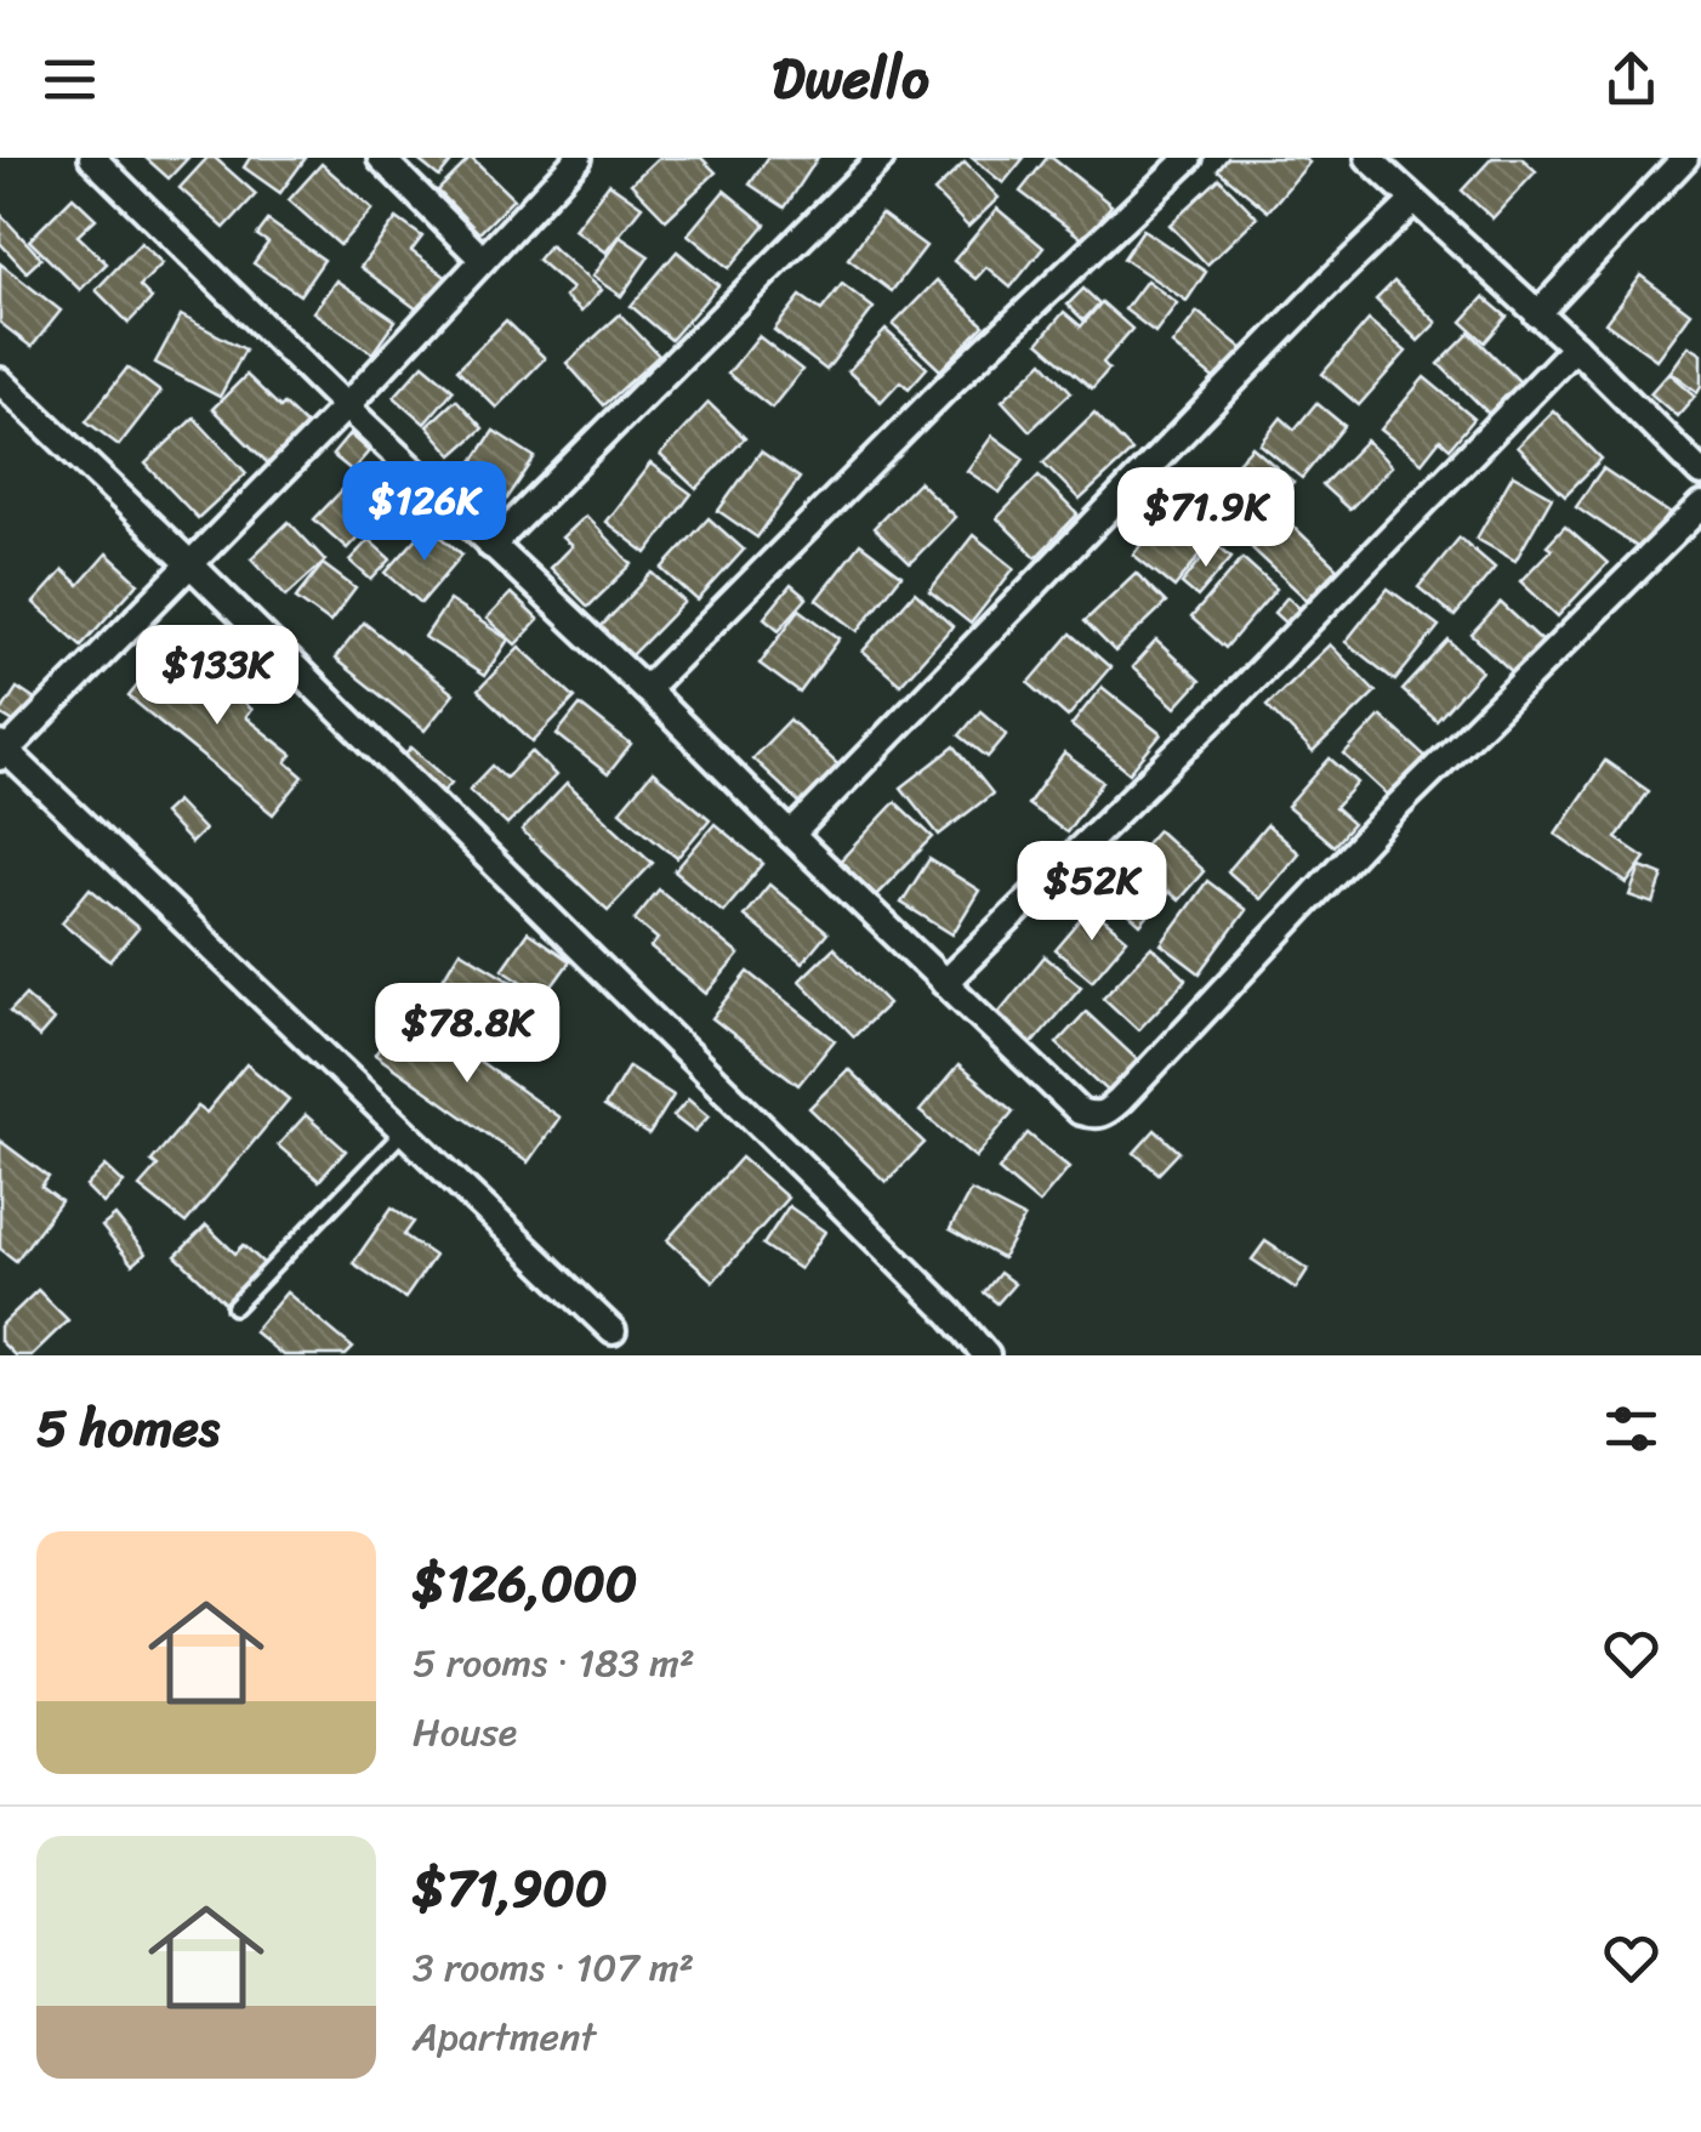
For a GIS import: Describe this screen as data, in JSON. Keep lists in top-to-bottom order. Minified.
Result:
{"page":{"header":"Dwello","price":["$126K","$71.9K","$133K","$52K","$78.8K"],"heading":"5 homes","list":[{"name":"$126,000","note":"5 rooms · 183 m² · House"},{"name":"$71,900","note":"3 rooms · 107 m² · Apartment"}]}}
